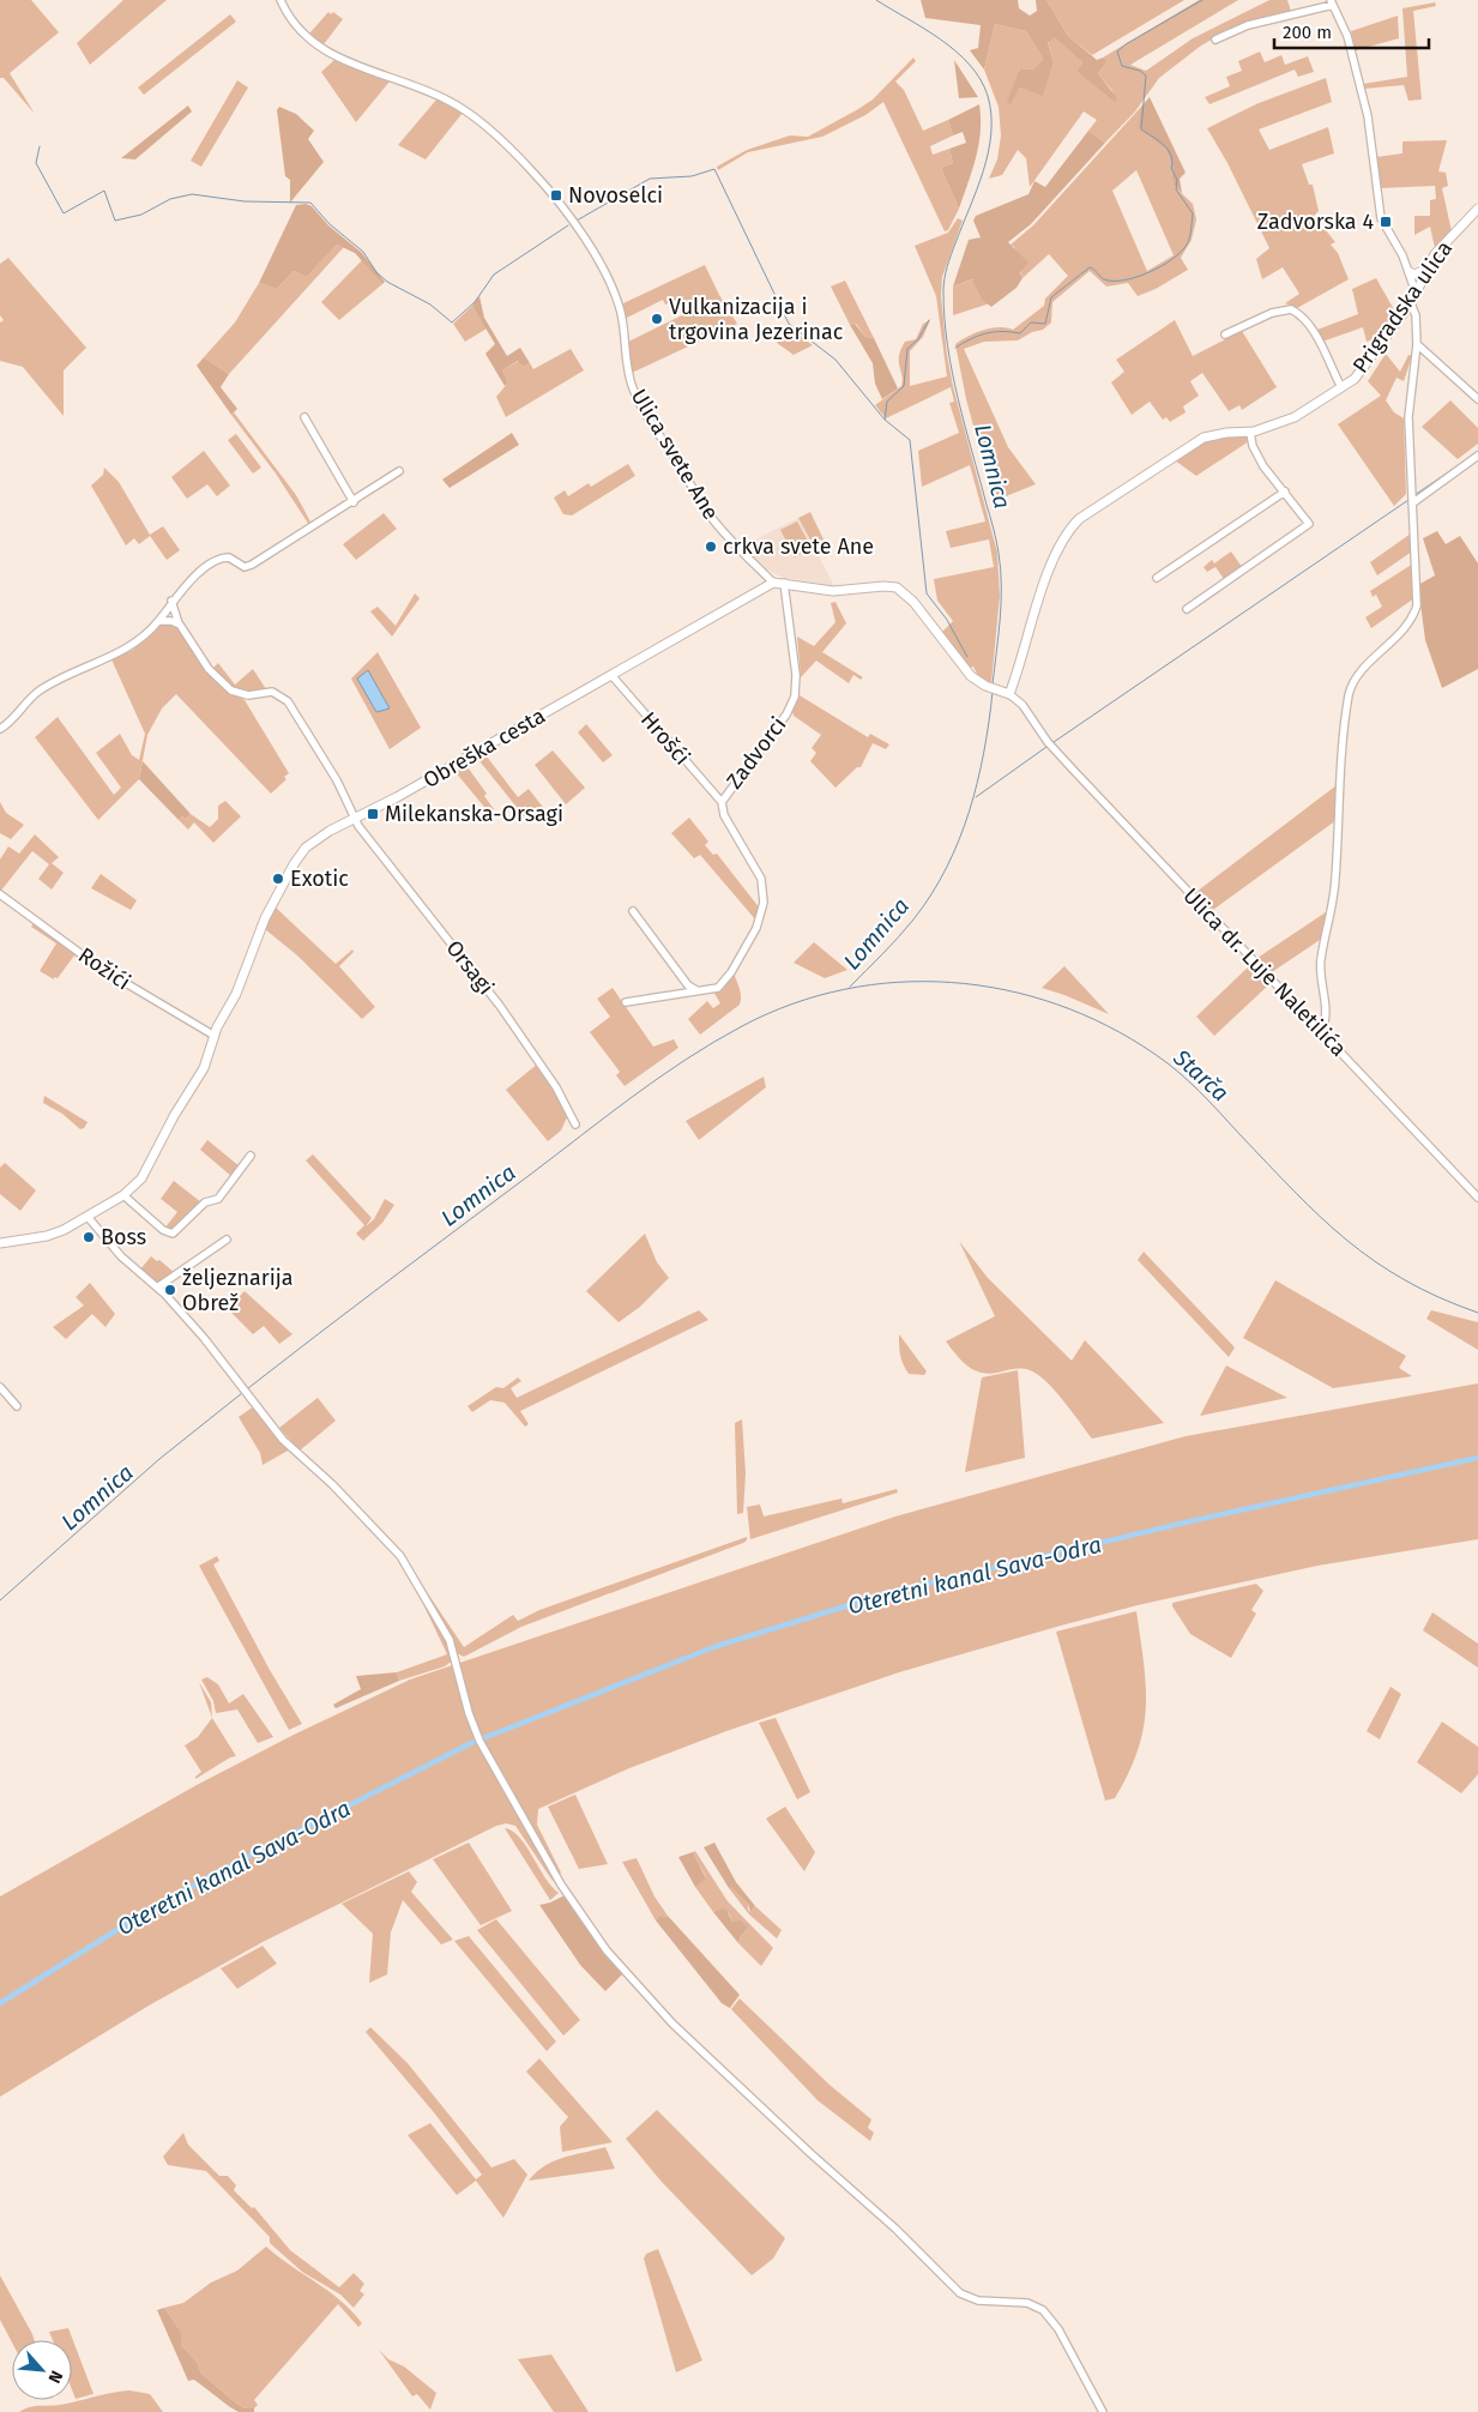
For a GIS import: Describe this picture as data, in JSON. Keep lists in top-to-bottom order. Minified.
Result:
{"streets":{"main road":["Prigradska ulica","Obreška cesta"],"street":["Ulica svete Ane","Hrošći","Zadvorci","Orsagi","Rožići","Ulica dr. Luje Naletilića"]},"crossings":[["Prigradska ulica","Obreška cesta"],["Prigradska ulica","Ulica dr. Luje Naletilića"],["Ulica svete Ane","Obreška cesta"],["Hrošći","Obreška cesta"],["Hrošći","Zadvorci"],["Obreška cesta","Zadvorci"],["Obreška cesta","Orsagi"],["Obreška cesta","Rožići"],["Obreška cesta","Ulica dr. Luje Naletilića"]],"water":["Lomnica","Starča","Oteretni kanal Sava-Odra"],"places":{"transit":["Novoselci","Zadvorska 4","Milekanska-Orsagi"],"other":["Vulkanizacija i trgovina Jezerinac","crkva svete Ane","Exotic","Boss","željeznarija Obrež"]},"scale_bar":"200 m","north":"bottom right"}
